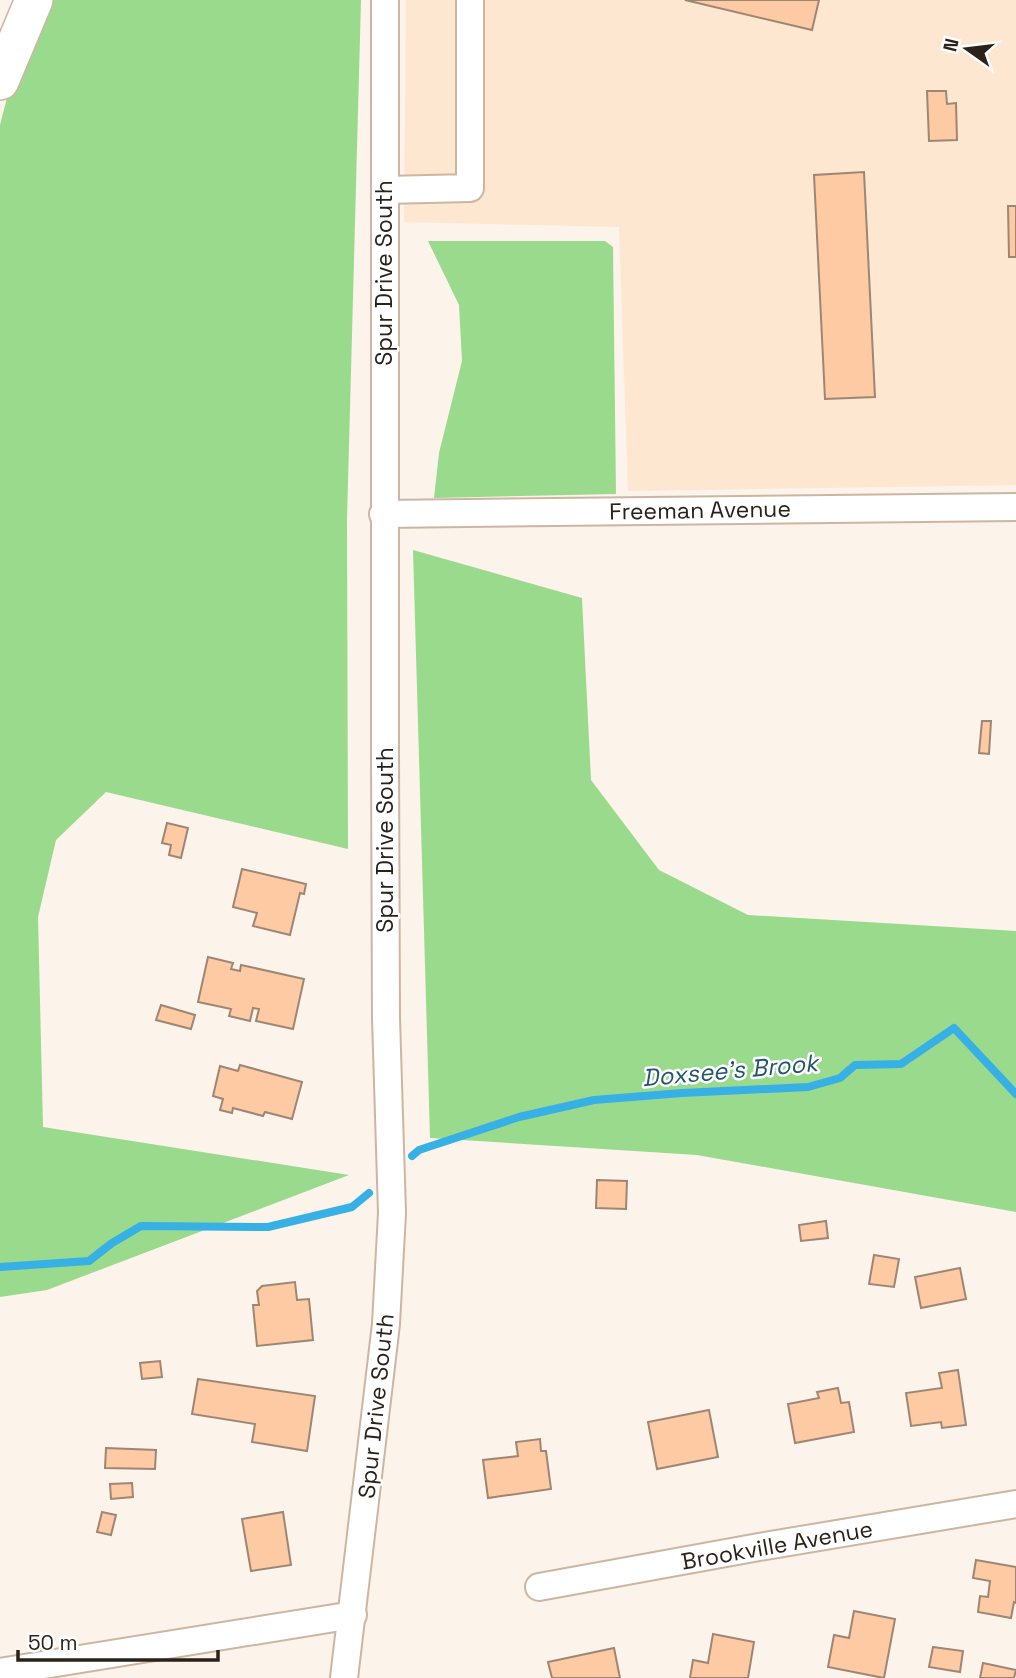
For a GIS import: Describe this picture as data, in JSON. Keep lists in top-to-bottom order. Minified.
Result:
{"streets":{"street":["Spur Drive South","Freeman Avenue","Brookville Avenue"]},"crossings":[["Spur Drive South","Freeman Avenue"]],"water":["Doxsee's Brook"],"scale_bar":"50 m","north":"left"}
